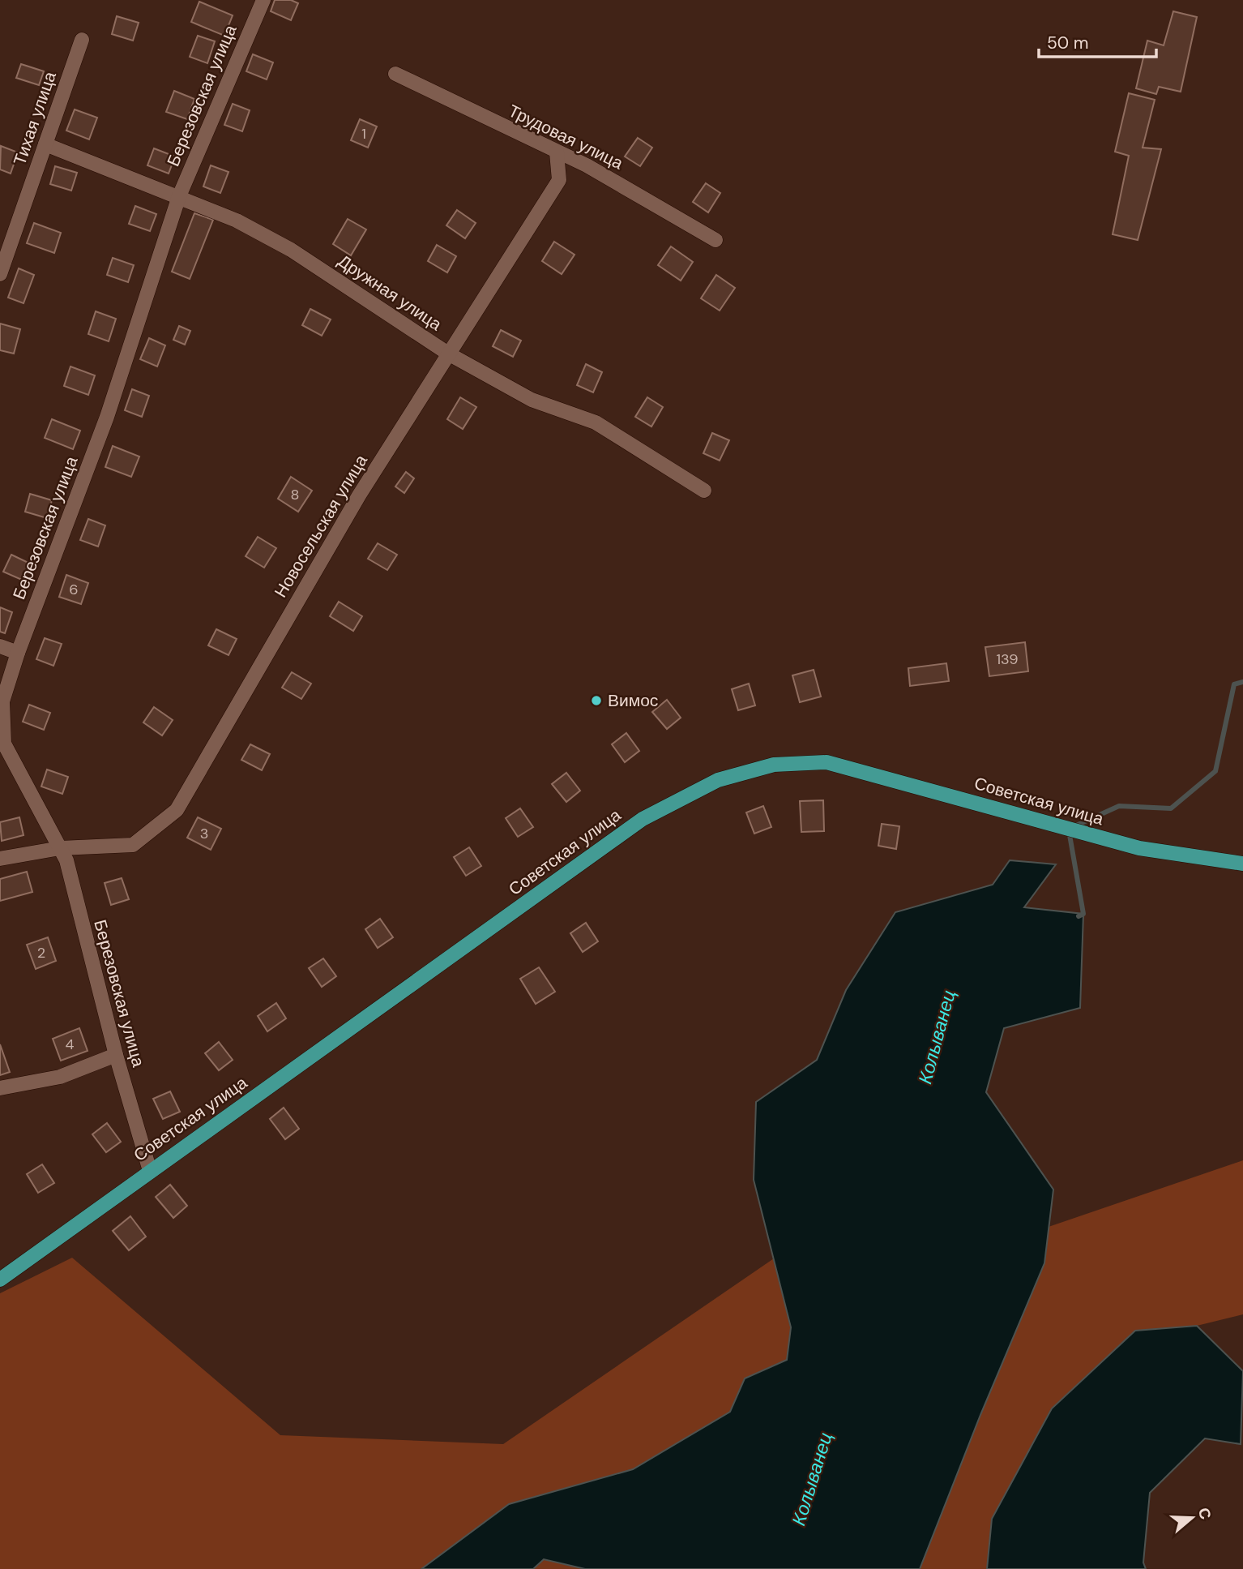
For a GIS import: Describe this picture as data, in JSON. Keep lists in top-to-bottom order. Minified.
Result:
{"streets":{"main road":["Советская улица"],"street":["Березовская улица","Тихая улица","Трудовая улица","Дружная улица","Новосельская улица"]},"crossings":[["Березовская улица","Дружная улица"],["Березовская улица","Новосельская улица"],["Березовская улица","Советская улица"],["Тихая улица","Дружная улица"],["Трудовая улица","Новосельская улица"],["Дружная улица","Новосельская улица"]],"water":["Колыванец"],"places":["Вимос"],"house_numbers":["1","8","6","139","3","2","4"],"scale_bar":"50 m","north":"right"}
